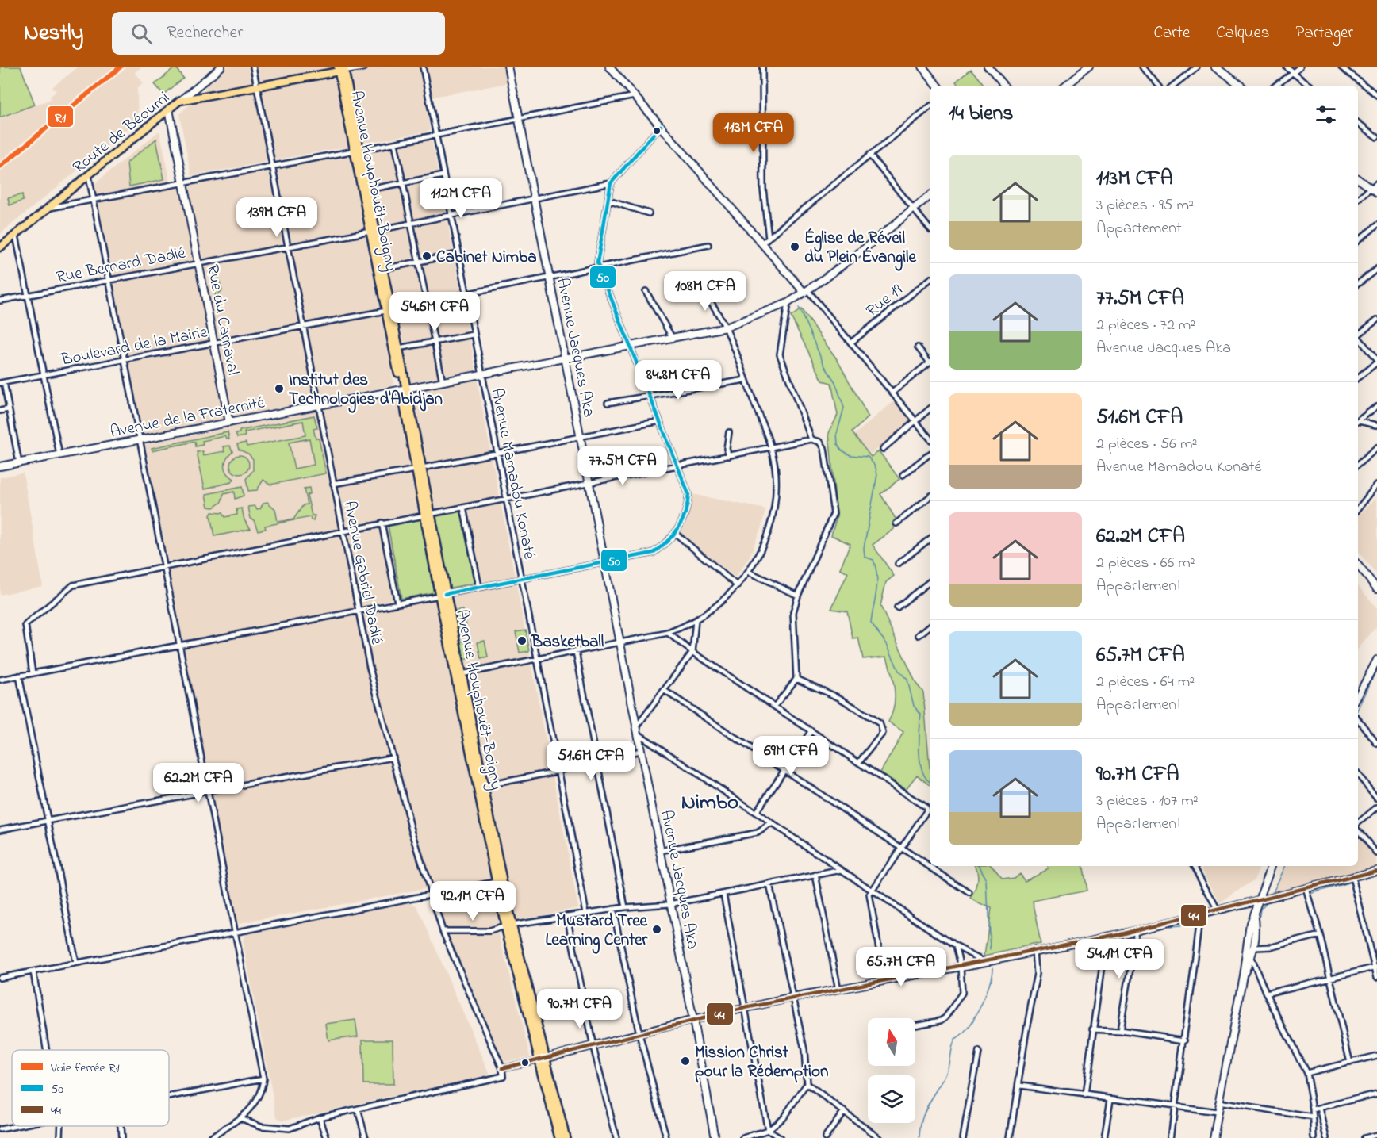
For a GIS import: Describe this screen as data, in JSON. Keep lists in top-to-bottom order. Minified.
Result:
{"streets":{"highway":["Avenue Houphouët-Boigny"],"main road":["Route de Béoumi"],"street":["Rue Bernard Dadié","Rue 19","Rue du Carnaval","Boulevard de la Mairie","Avenue Jacques Aka","Avenue de la Fraternité","Avenue Mamadou Konaté","Avenue Gabriel Dadié"]},"crossings":[["Route de Béoumi","Avenue Houphouët-Boigny"],["Route de Béoumi","Rue du Carnaval"],["Route de Béoumi","Avenue Gabriel Dadié"],["Avenue Houphouët-Boigny","Rue Bernard Dadié"],["Avenue Houphouët-Boigny","Boulevard de la Mairie"],["Avenue Houphouët-Boigny","Avenue de la Fraternité"],["Rue Bernard Dadié","Rue du Carnaval"],["Rue Bernard Dadié","Avenue Jacques Aka"],["Rue Bernard Dadié","Avenue Mamadou Konaté"],["Rue Bernard Dadié","Avenue Gabriel Dadié"],["Rue du Carnaval","Boulevard de la Mairie"],["Rue du Carnaval","Avenue de la Fraternité"],["Boulevard de la Mairie","Avenue Jacques Aka"],["Boulevard de la Mairie","Avenue Mamadou Konaté"],["Boulevard de la Mairie","Avenue Gabriel Dadié"],["Avenue Jacques Aka","Avenue de la Fraternité"],["Avenue de la Fraternité","Avenue Mamadou Konaté"],["Avenue de la Fraternité","Avenue Gabriel Dadié"]],"districts":["Nimbo"],"places":["Église de Réveil du Plein Évangile","Cabinet Nimba","Institut des Technologies d'Abidjan","Basketball","Mustard Tree Learning Center","Mission Christ pour la Rédemption"],"lines":["rail line R1","transit line 50","transit line 44"],"legend":["Voie ferrée R1","50","44"],"north":"top","page":{"header":"Nestly","search":"Rechercher","nav":["Carte","Calques","Partager"],"heading":"14 biens","price":["113M CFA","112M CFA","139M CFA","108M CFA","54.6M CFA","84.8M CFA","77.5M CFA","69M CFA","51.6M CFA","62.2M CFA","92.1M CFA","54.1M CFA","65.7M CFA","90.7M CFA"],"list":[{"name":"113M CFA","note":"3 pièces · 95 m² · Appartement"},{"name":"77.5M CFA","note":"2 pièces · 72 m² · Avenue Jacques Aka"},{"name":"51.6M CFA","note":"2 pièces · 56 m² · Avenue Mamadou Konaté"},{"name":"62.2M CFA","note":"2 pièces · 66 m² · Appartement"},{"name":"65.7M CFA","note":"2 pièces · 64 m² · Appartement"},{"name":"90.7M CFA","note":"3 pièces · 107 m² · Appartement"}]}}
